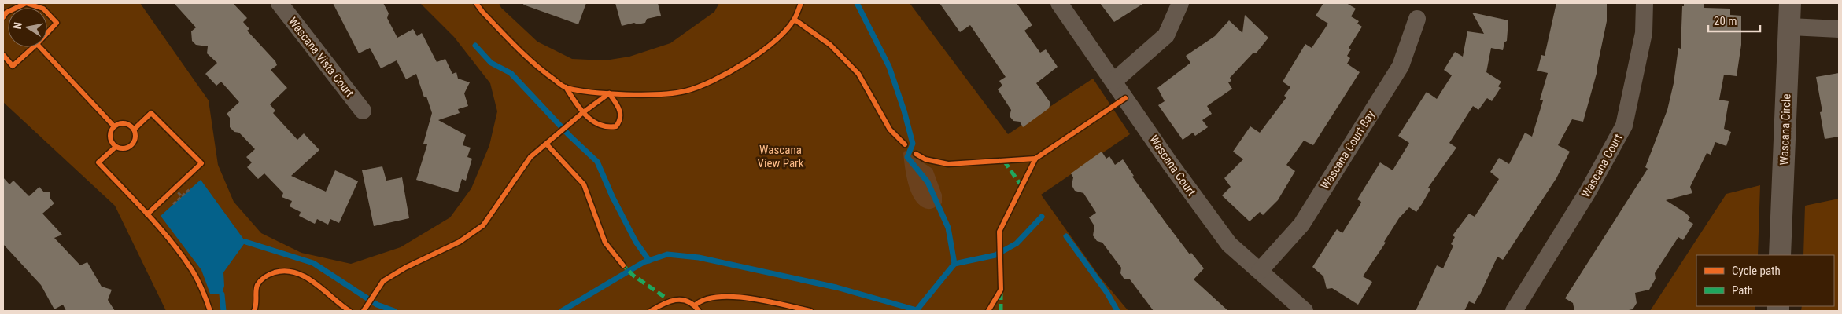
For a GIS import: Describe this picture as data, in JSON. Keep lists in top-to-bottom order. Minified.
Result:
{"streets":{"street":["Wascana Vista Court","Wascana Circle","Wascana Court Bay","Wascana Court"]},"crossings":[["Wascana Court Bay","Wascana Court"]],"parks":["Wascana View Park"],"legend":["Cycle path","Path"],"scale_bar":"20 m","north":"left"}
